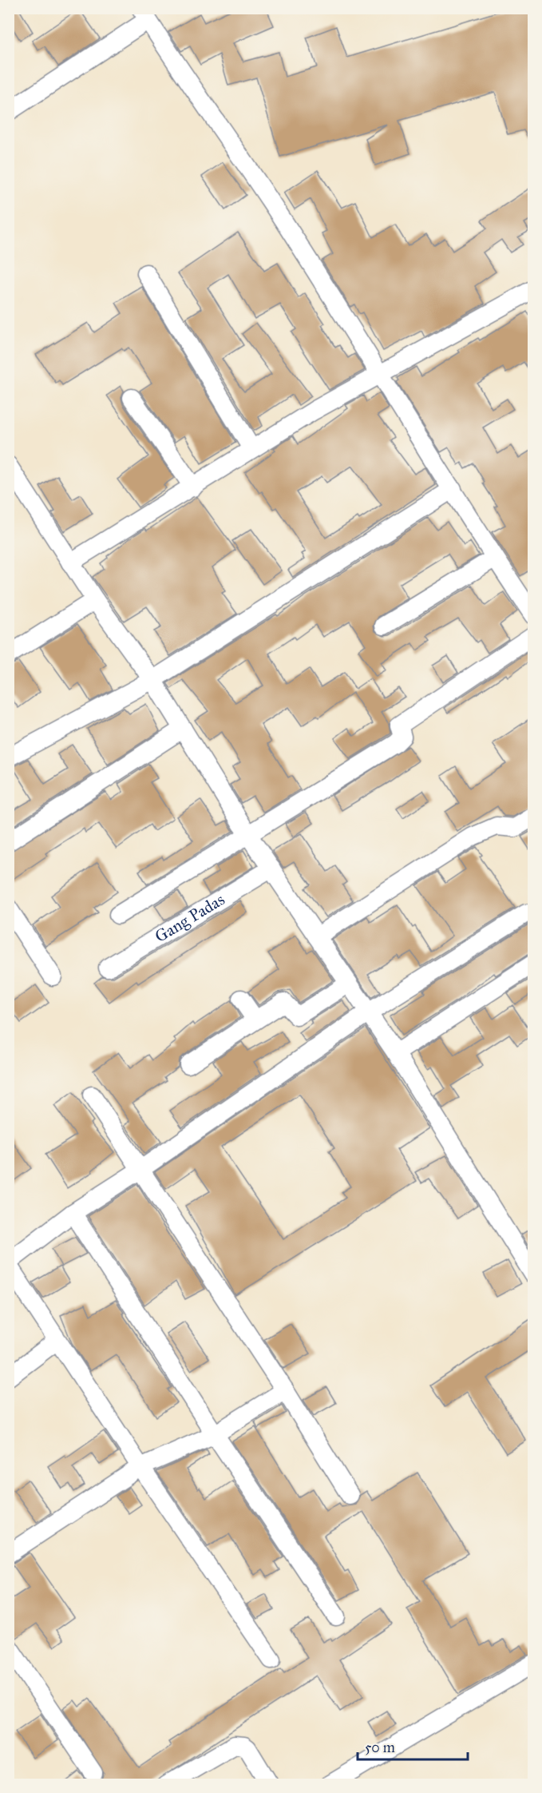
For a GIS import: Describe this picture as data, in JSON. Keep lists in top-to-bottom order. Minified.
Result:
{"streets":{"street":["Gang Padas"]},"scale_bar":"50 m"}
